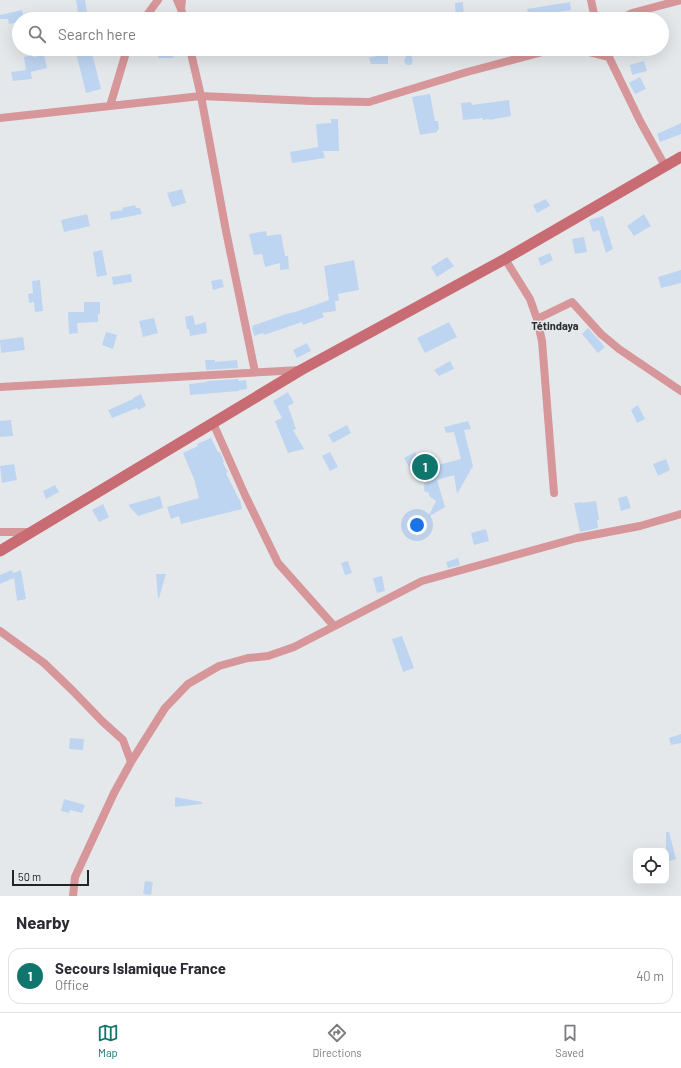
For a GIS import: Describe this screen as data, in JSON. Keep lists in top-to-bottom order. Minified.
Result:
{"districts":["Tétindaya"],"scale_bar":"50 m","page":{"search":"Search here","pins":"1","scale":"50 m","heading":"Nearby","list":[{"mark":"1","name":"Secours Islamique France","note":"Office","value":"40 m"}],"nav":["Map","Directions","Saved"]}}
